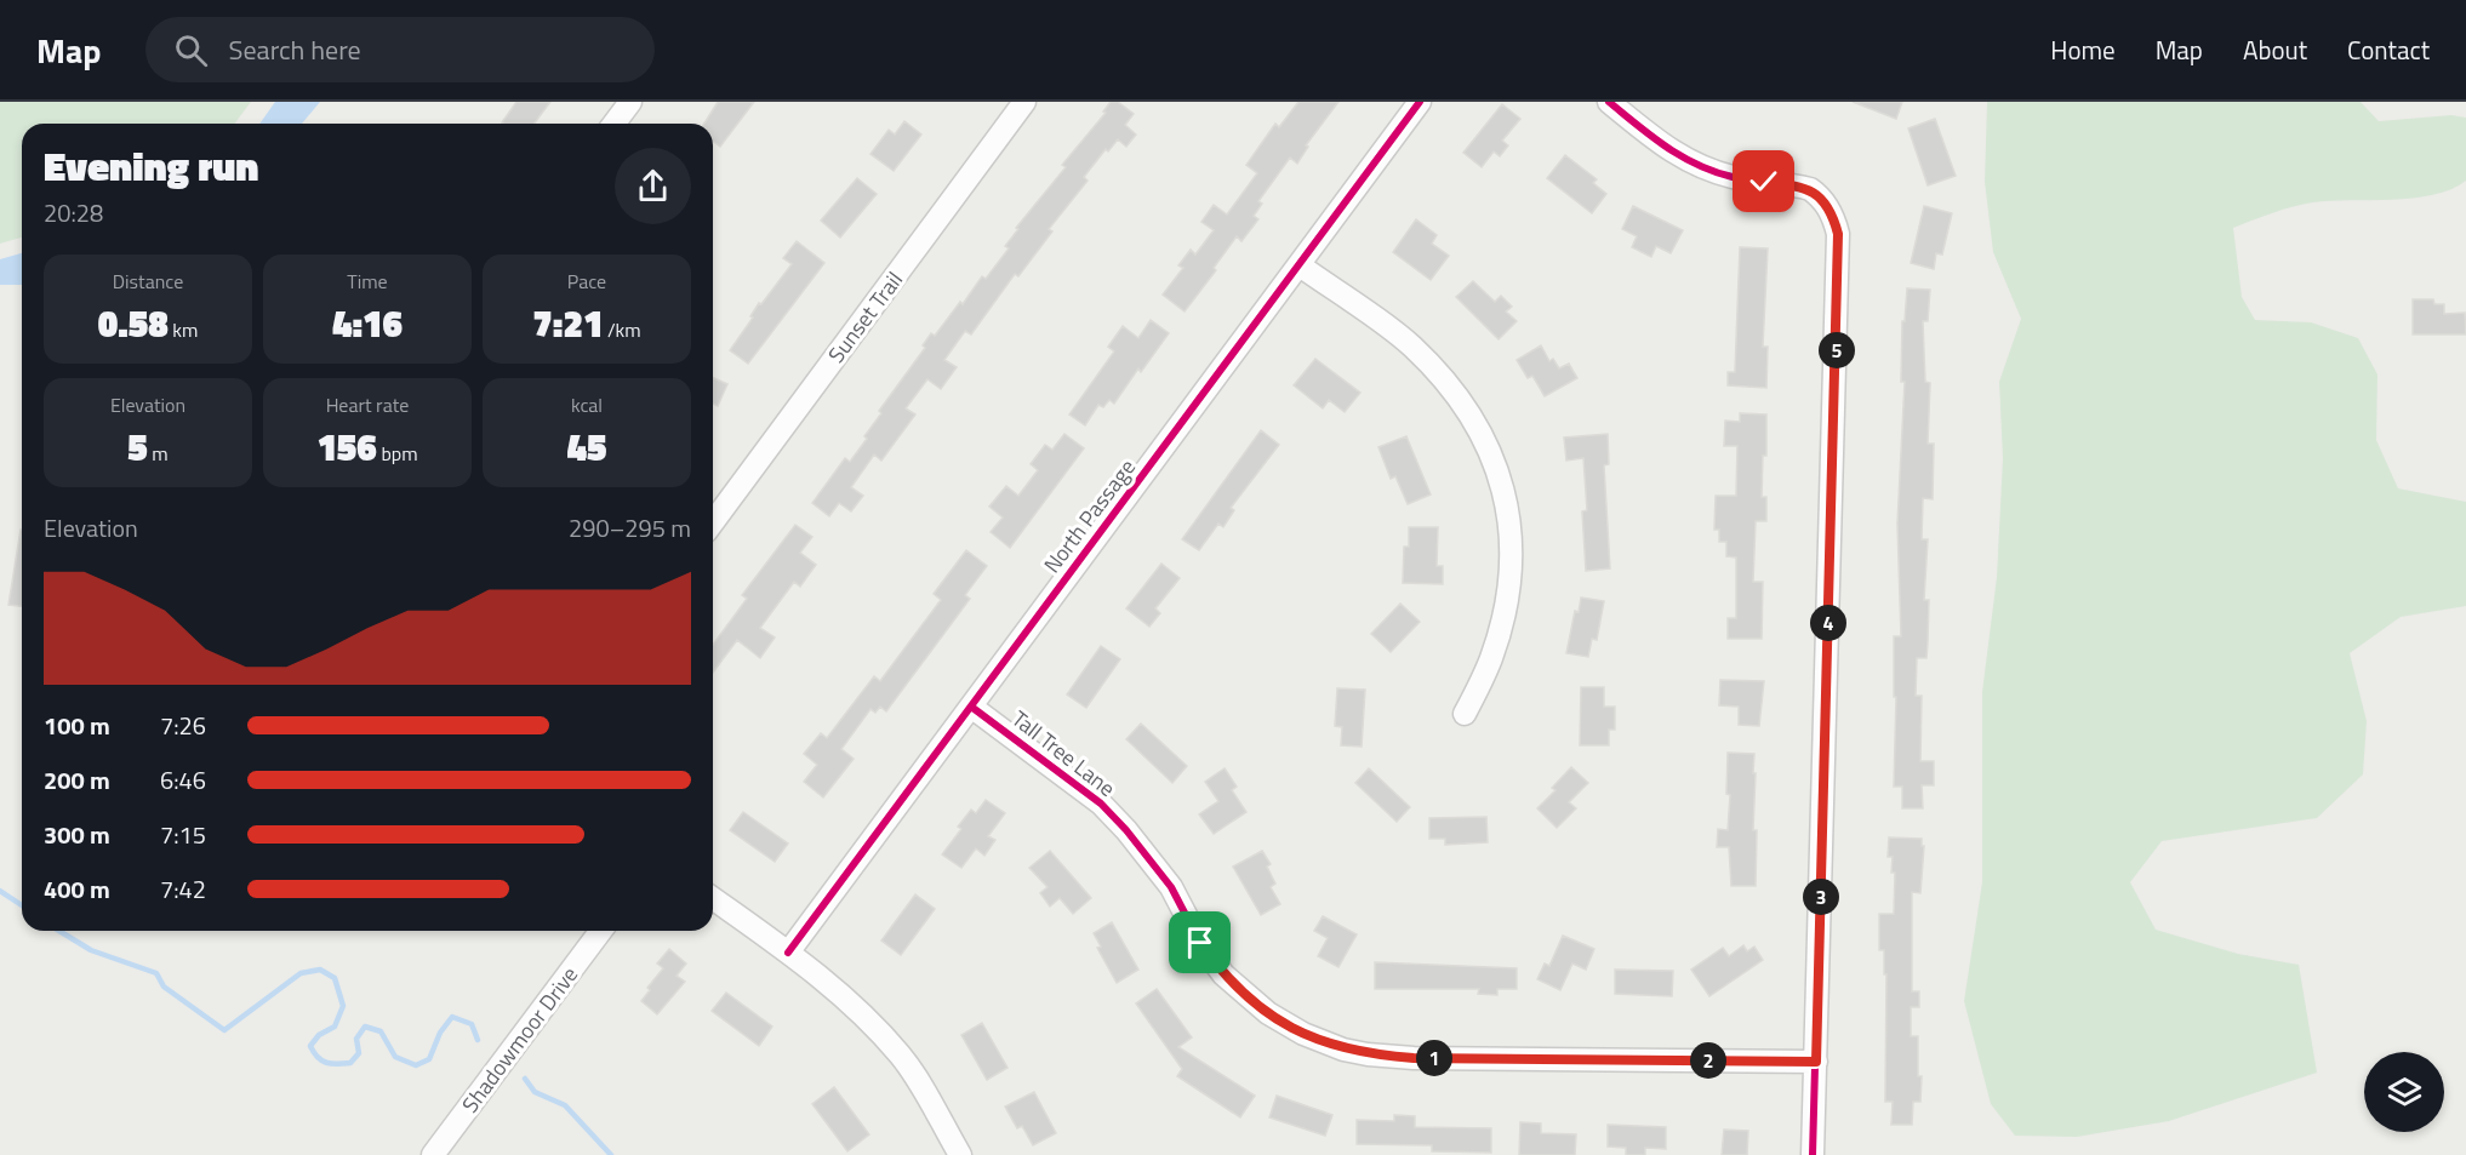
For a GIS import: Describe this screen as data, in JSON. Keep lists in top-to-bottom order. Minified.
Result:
{"streets":{"street":["Sunset Trail","North Passage","Tall Tree Lane","Shadowmoor Drive"]},"crossings":[["North Passage","Tall Tree Lane"]],"page":{"header":"Map","search":"Search here","nav":["Home","Map","About","Contact"],"heading":["Evening run","20:28"],"stats":[["Distance","0.58 km"],["Time","4:16"],["Pace","7:21 /km"],["Elevation","5 m"],["Heart rate","156 bpm"],["kcal","45"]],"pins":["5","4","3","1","2"],"chart":["Elevation","290–295 m"],"list":[{"name":"100 m","note":"7:26"},{"name":"200 m","note":"6:46"},{"name":"300 m","note":"7:15"},{"name":"400 m","note":"7:42"}]}}
